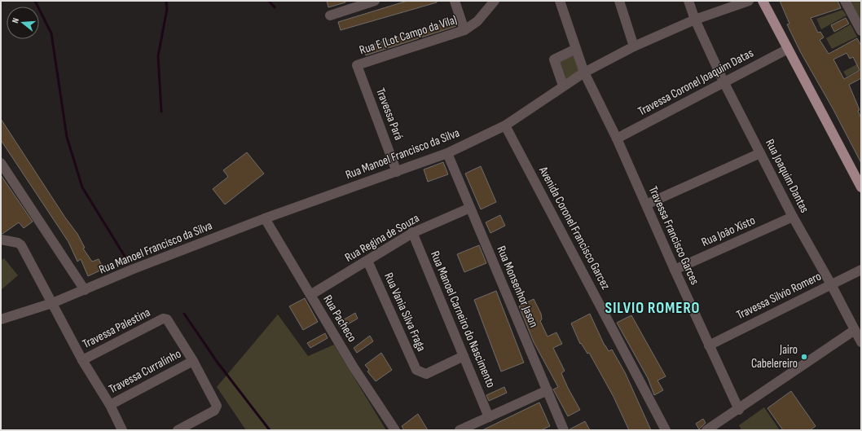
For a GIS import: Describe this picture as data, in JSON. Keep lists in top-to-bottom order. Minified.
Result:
{"streets":{"street":["Rua E (Lot Campo da Vila)","Travessa Coronel Joaquim Datas","Travessa Pará","Rua Manoel Francisco da Silva","Rua Joaquim Dantas","Avenida Coronel Francisco Garcez","Rua João Xisto","Travessa Francisco Garces","Rua Regina de Souza","Rua Monsenhor Jason","Travessa Silvio Romero","Rua Vania Silva Fraga","Rua Pacheco","Rua Manoel Carneiro do Nascimento","Travessa Palestina","Travessa Curralinho"]},"crossings":[["Rua E (Lot Campo da Vila)","Travessa Pará"],["Travessa Coronel Joaquim Datas","Rua Joaquim Dantas"],["Travessa Coronel Joaquim Datas","Travessa Francisco Garces"],["Travessa Pará","Rua Manoel Francisco da Silva"],["Rua Manoel Francisco da Silva","Rua Joaquim Dantas"],["Rua Manoel Francisco da Silva","Avenida Coronel Francisco Garcez"],["Rua Manoel Francisco da Silva","Travessa Francisco Garces"],["Rua Manoel Francisco da Silva","Rua Monsenhor Jason"],["Rua Manoel Francisco da Silva","Rua Pacheco"],["Rua Joaquim Dantas","Rua João Xisto"],["Rua Joaquim Dantas","Travessa Silvio Romero"],["Rua João Xisto","Travessa Francisco Garces"],["Travessa Francisco Garces","Travessa Silvio Romero"],["Rua Regina de Souza","Rua Monsenhor Jason"],["Rua Regina de Souza","Rua Vania Silva Fraga"],["Rua Regina de Souza","Rua Pacheco"],["Rua Regina de Souza","Rua Manoel Carneiro do Nascimento"],["Rua Vania Silva Fraga","Rua Manoel Carneiro do Nascimento"],["Travessa Palestina","Travessa Curralinho"]],"districts":["SILVIO ROMERO"],"places":["Jairo Cabelereiro"],"north":"left"}
